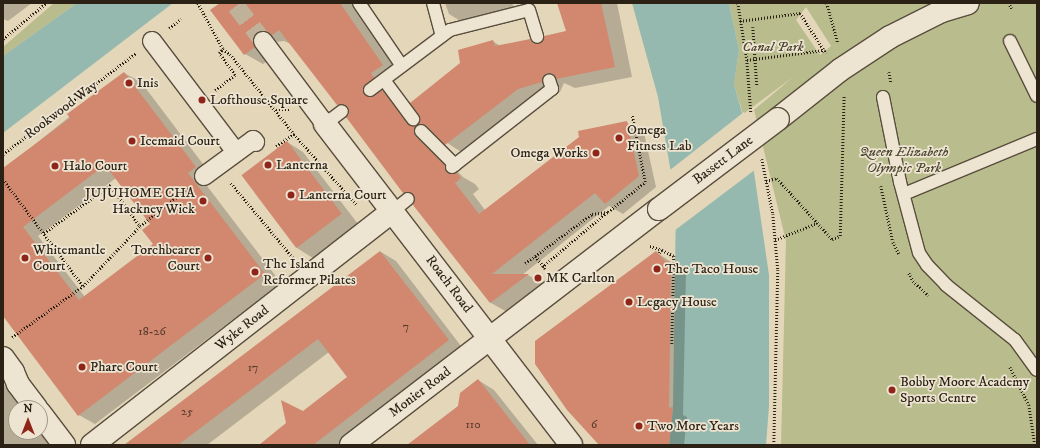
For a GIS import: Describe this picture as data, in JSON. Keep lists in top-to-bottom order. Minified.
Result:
{"streets":{"street":["Bassett Lane","Roach Road","Wyke Road","Monier Road"],"path":["Rookwood Way"]},"crossings":[["Bassett Lane","Roach Road"],["Bassett Lane","Monier Road"],["Roach Road","Wyke Road"],["Roach Road","Monier Road"]],"parks":["Canal Park","Queen Elizabeth Olympic Park"],"places":["Inis","Lofthouse Square","Omega Fitness Lab","Icemaid Court","Omega Works","Lanterna","Halo Court","Lanterna Court","JUJUHOME CHA Hackney Wick","Whitemantle Court","Torchbearer Court","The Taco House","The Island Reformer Pilates","MK Carlton","Legacy House","Phare Court","Bobby Moore Academy Sports Centre","Two More Years"],"house_numbers":["7","18-26","17","25","110","6"],"north":"top"}
